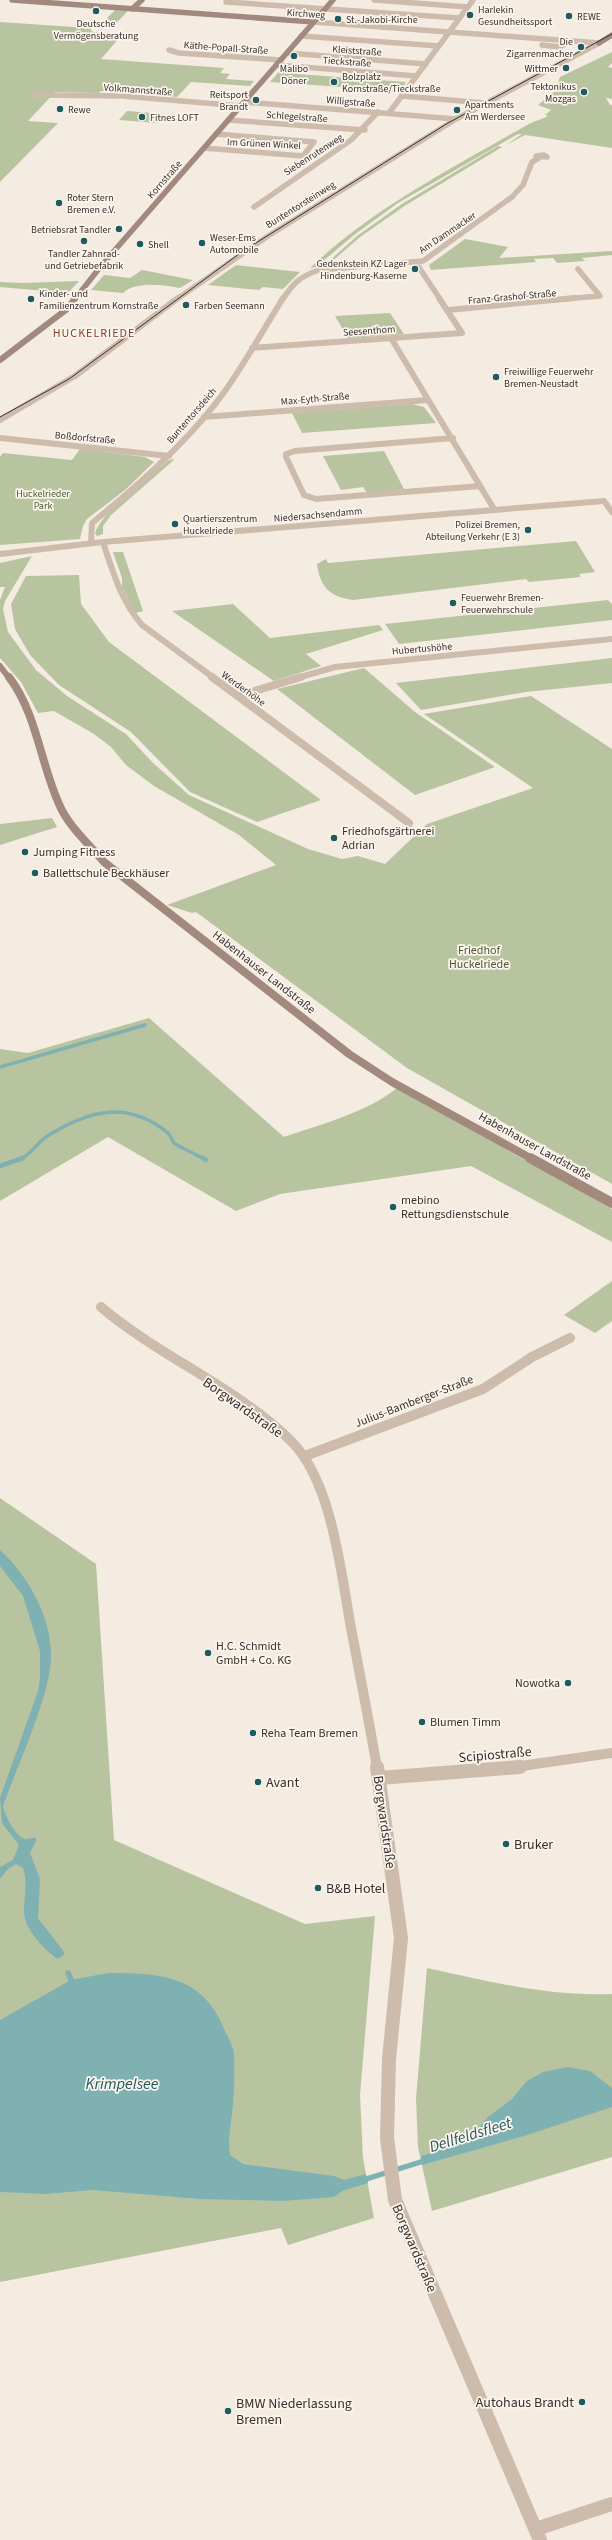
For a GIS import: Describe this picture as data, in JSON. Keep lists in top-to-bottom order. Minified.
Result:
{"streets":{"street":["Kirchweg","Käthe-Popall-Straße","Kleiststraße","Tieckstraße","Volkmannstraße","Willigstraße","Schlegelstraße","Im Grünen Winkel","Siebenrutenweg","Kornstraße","Buntentorsteinweg","Am Dammacker","Franz-Grashof-Straße","Seesenthom","Max-Eyth-Straße","Buntentorsdeich","Boßdorfstraße","Niedersachsendamm","Hubertushöhe","Werderhöhe","Habenhauser Landstraße","Julius-Bamberger-Straße","Borgwardstraße","Scipiostraße"]},"crossings":[["Kirchweg","Kornstraße"],["Kirchweg","Buntentorsteinweg"],["Käthe-Popall-Straße","Kornstraße"],["Kleiststraße","Kornstraße"],["Tieckstraße","Kornstraße"],["Volkmannstraße","Willigstraße"],["Volkmannstraße","Kornstraße"],["Willigstraße","Siebenrutenweg"],["Willigstraße","Kornstraße"],["Willigstraße","Buntentorsteinweg"],["Schlegelstraße","Siebenrutenweg"],["Schlegelstraße","Kornstraße"],["Im Grünen Winkel","Kornstraße"],["Am Dammacker","Buntentorsdeich"],["Franz-Grashof-Straße","Seesenthom"],["Seesenthom","Buntentorsdeich"],["Max-Eyth-Straße","Buntentorsdeich"],["Buntentorsdeich","Boßdorfstraße"],["Buntentorsdeich","Niedersachsendamm"],["Niedersachsendamm","Werderhöhe"],["Hubertushöhe","Werderhöhe"],["Julius-Bamberger-Straße","Borgwardstraße"],["Borgwardstraße","Scipiostraße"]],"districts":["HUCKELRIEDE"],"water":["Krimpelsee","Dellfeldsfleet"],"parks":["Huckelrieder Park","Friedhof Huckelriede"],"places":["Deutsche Vermögensberatung","Harlekin Gesundheitssport","REWE","St.-Jakobi-Kirche","Die Zigarrenmacher","Malibo Döner","Wittmer","Bolzplatz Kornstraße/Tieckstraße","Tektonikus Mozgas","Reitsport Brandt","Rewe","Apartments Am Werdersee","Fitnes LOFT","Roter Stern Bremen e.V.","Betriebsrat Tandler","Tandler Zahnrad- und Getriebefabrik","Weser-Ems Automobile","Shell","Gedenkstein KZ Lager Hindenburg-Kaserne","Kinder- und Familienzentrum Kornstraße","Farben Seemann","Freiwillige Feuerwehr Bremen-Neustadt","Quartierszentrum Huckelriede","Polizei Bremen, Abteilung Verkehr (E 3)","Feuerwehr Bremen- Feuerwehrschule","Friedhofsgärtnerei Adrian","Jumping Fitness","Ballettschule Beckhäuser","mebino Rettungsdienstschule","H.C. Schmidt GmbH + Co. KG","Nowotka","Blumen Timm","Reha Team Bremen","Avant","Bruker","B&B Hotel","Autohaus Brandt","BMW Niederlassung Bremen"]}
